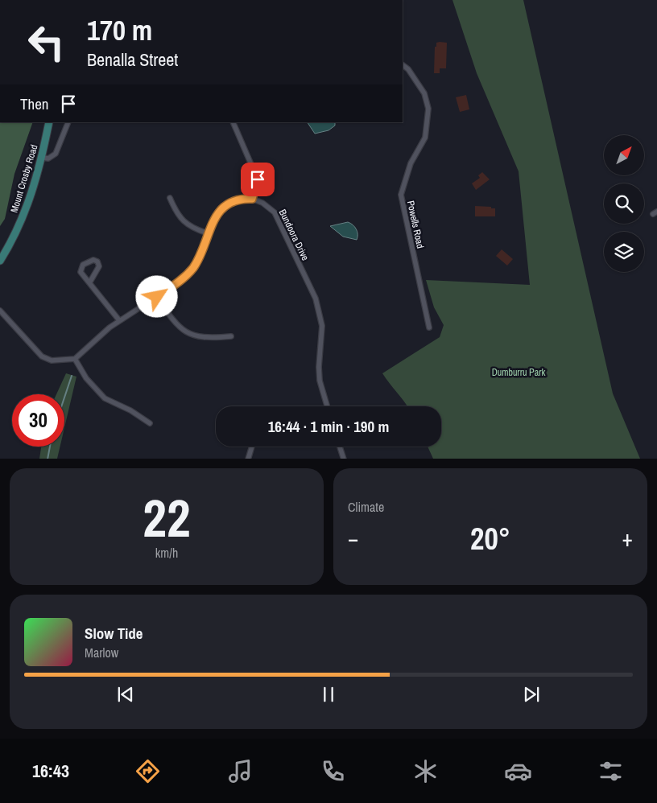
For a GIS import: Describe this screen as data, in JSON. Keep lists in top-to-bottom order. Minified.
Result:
{"streets":{"main road":["Mount Crosby Road"],"street":["Powells Road","Bundoora Drive"]},"parks":["Dumburru Park"],"north":"top right","page":{"turn":["170 m","Benalla Street"],"then":"Then","limit":"30","trip":"16:44 · 1 min · 190 m","tile":[["22","km/h"],"Climate"],"heat":["−","20°","+"],"song":["Slow Tide","Marlow"],"tabs":"16:43"}}
